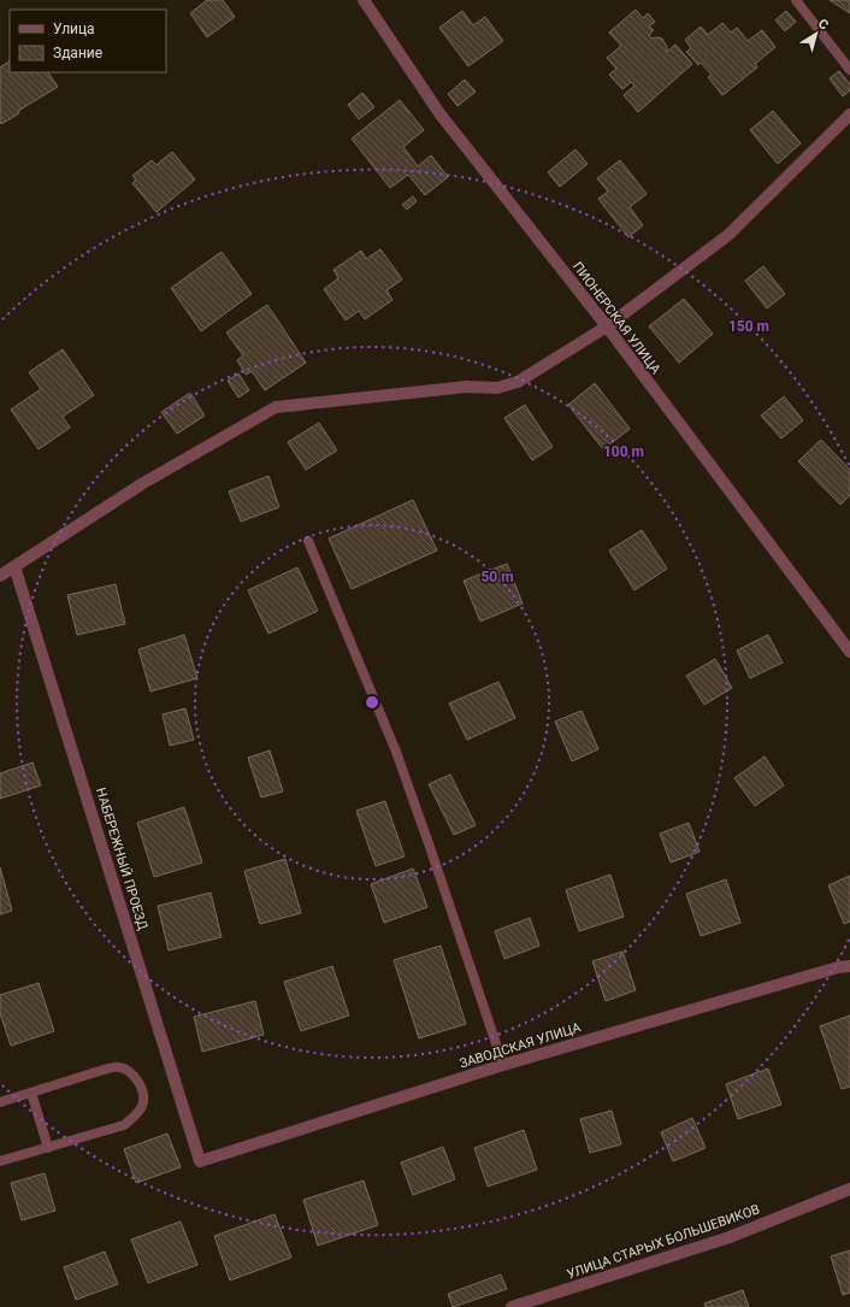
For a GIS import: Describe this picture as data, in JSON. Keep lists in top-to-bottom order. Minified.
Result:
{"streets":{"street":["ПИОНЕРСКАЯ УЛИЦА","НАБЕРЕЖНЫЙ ПРОЕЗД","ЗАВОДСКАЯ УЛИЦА","УЛИЦА СТАРЫХ БОЛЬШЕВИКОВ"]},"crossings":[["НАБЕРЕЖНЫЙ ПРОЕЗД","ЗАВОДСКАЯ УЛИЦА"]],"legend":["Улица","Здание"],"north":"top right","rings":["150 m","100 m","50 m"]}
